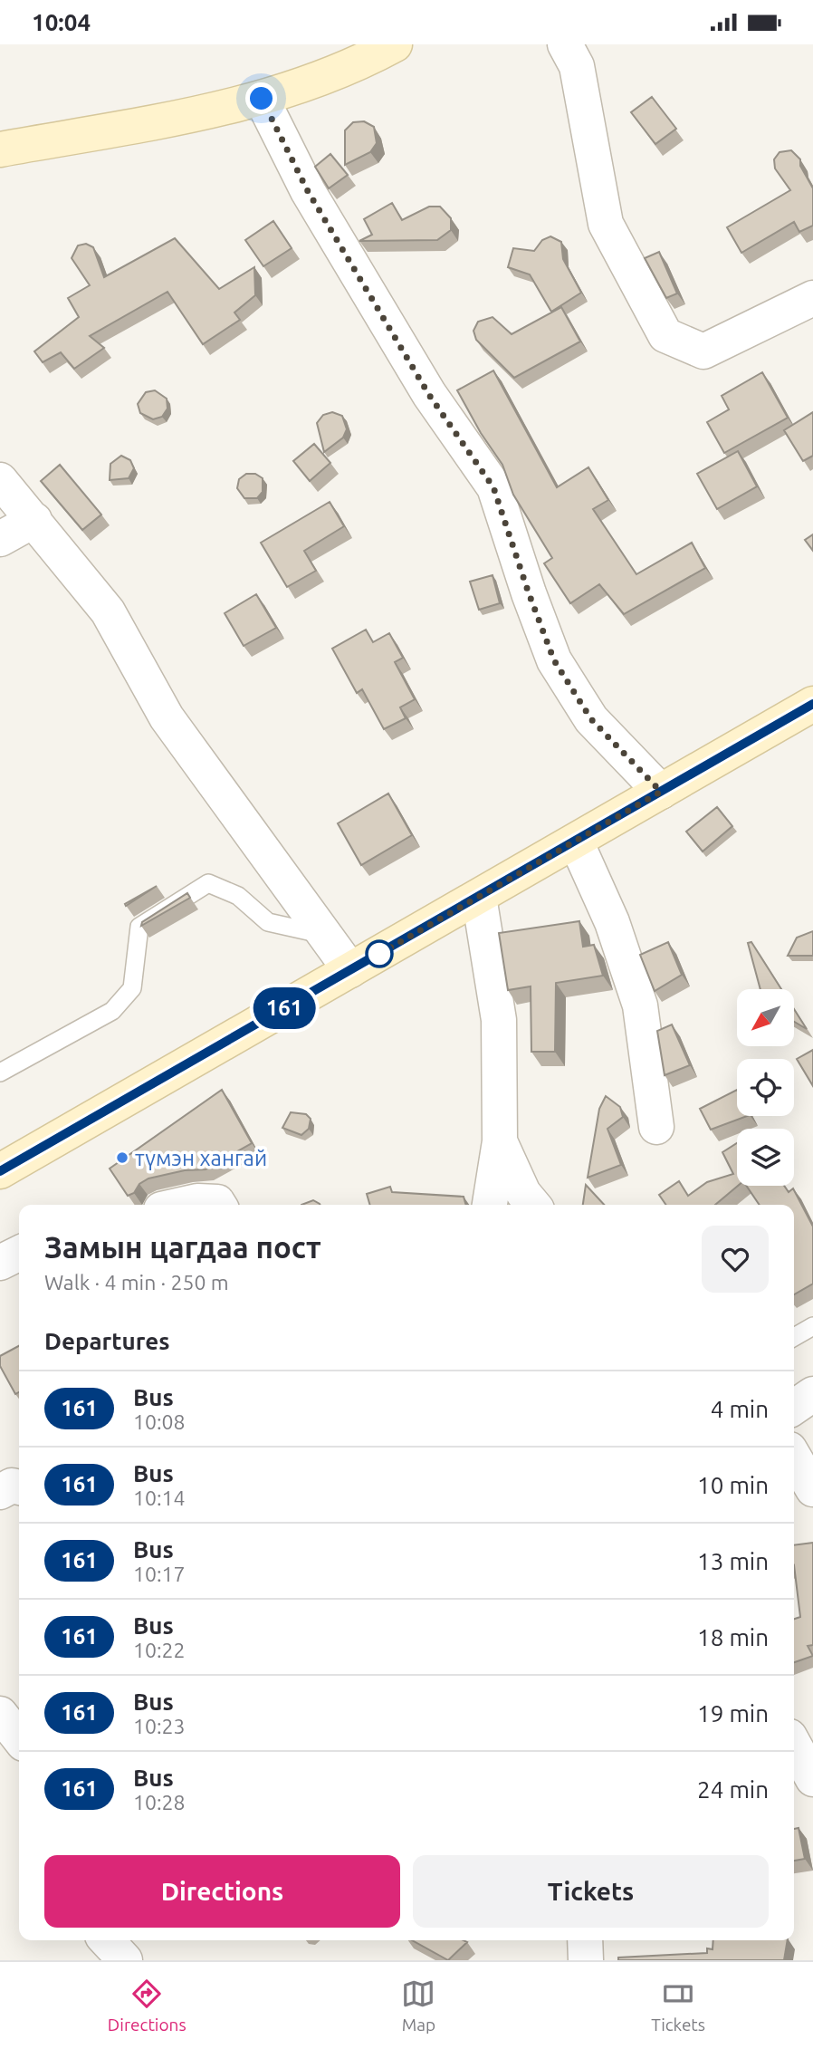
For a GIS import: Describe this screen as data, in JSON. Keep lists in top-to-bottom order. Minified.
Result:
{"places":["түмэн хангай"],"lines":["bus line 161"],"north":"bottom left","page":{"status":"10:04","on_map":"161","heading":[["Замын цагдаа пост","Walk · 4 min · 250 m"],"Departures"],"list":[{"mark":"161","name":"Bus","note":"10:08","value":"4 min"},{"mark":"161","name":"Bus","note":"10:14","value":"10 min"},{"mark":"161","name":"Bus","note":"10:17","value":"13 min"},{"mark":"161","name":"Bus","note":"10:22","value":"18 min"},{"mark":"161","name":"Bus","note":"10:23","value":"19 min"},{"mark":"161","name":"Bus","note":"10:28","value":"24 min"}],"buttons":["Directions","Tickets"],"tabs":["Directions","Map","Tickets"]}}
